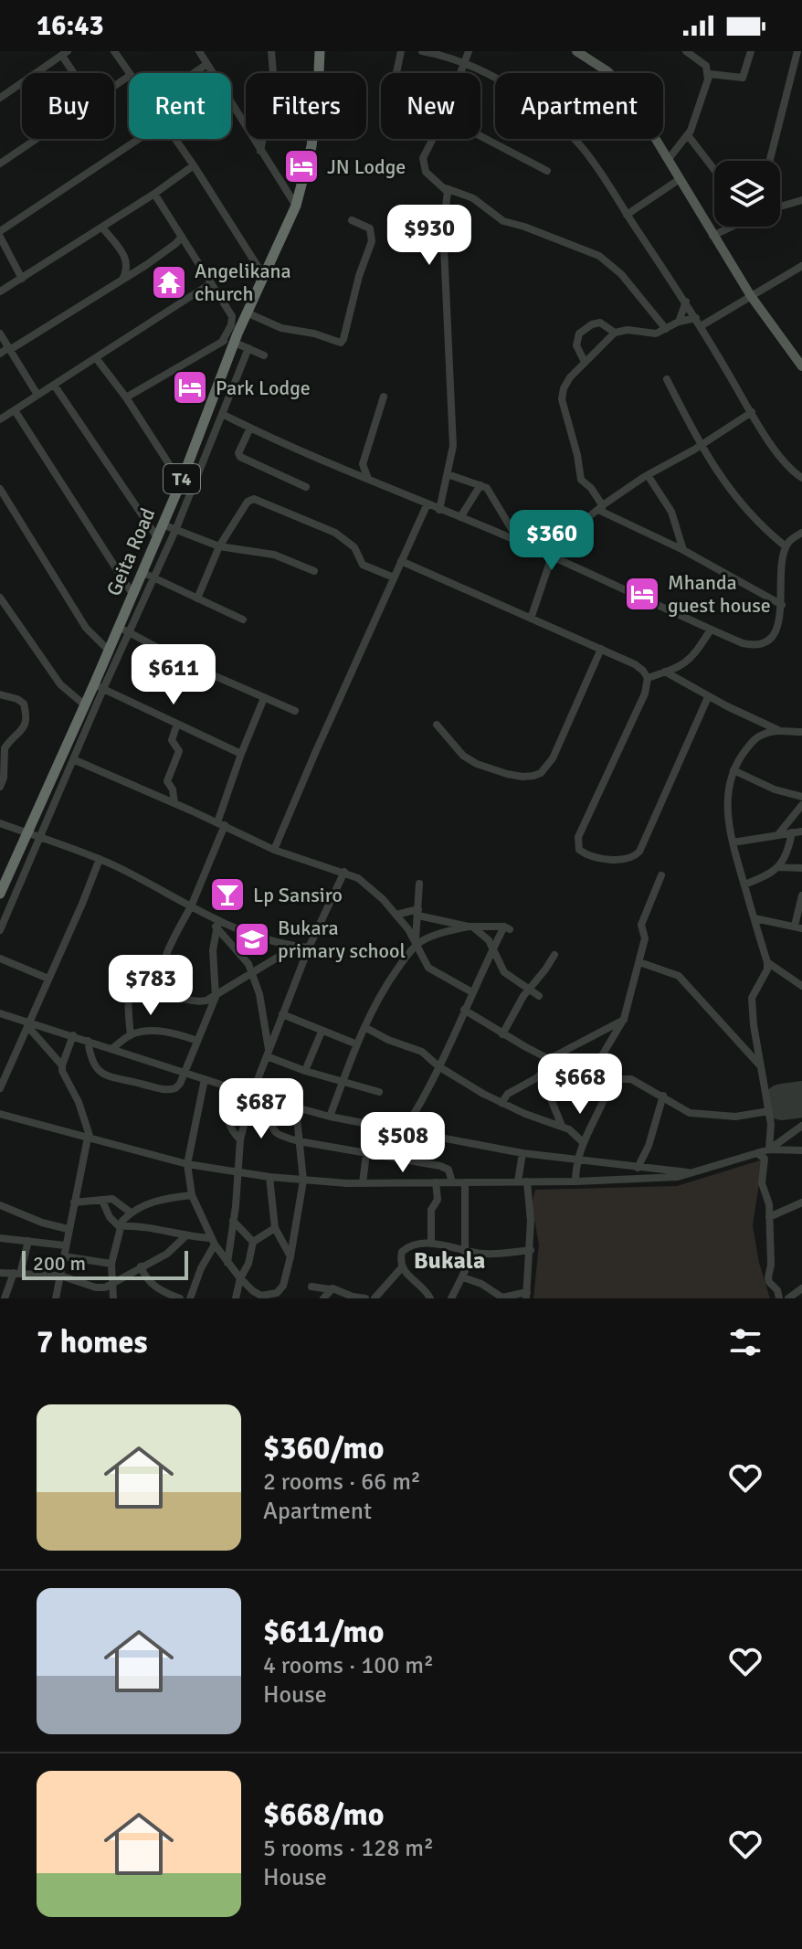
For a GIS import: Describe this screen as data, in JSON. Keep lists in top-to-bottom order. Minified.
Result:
{"streets":{"highway":["T4","Geita Road"]},"districts":["Bukala"],"places":{"hotel":["JN Lodge","Park Lodge","Mhanda guest house"],"temple":["Angelikana church"],"bar":["Lp Sansiro"],"school or university":["Bukara primary school"]},"scale_bar":"200 m","page":{"status":"16:43","chip":["Buy","Rent","Filters","New","Apartment"],"price":["$930","$360","$611","$783","$668","$687","$508"],"scale":"200 m","heading":"7 homes","list":[{"name":"$360/mo","note":"2 rooms · 66 m² · Apartment"},{"name":"$611/mo","note":"4 rooms · 100 m² · House"},{"name":"$668/mo","note":"5 rooms · 128 m² · House"}]}}
